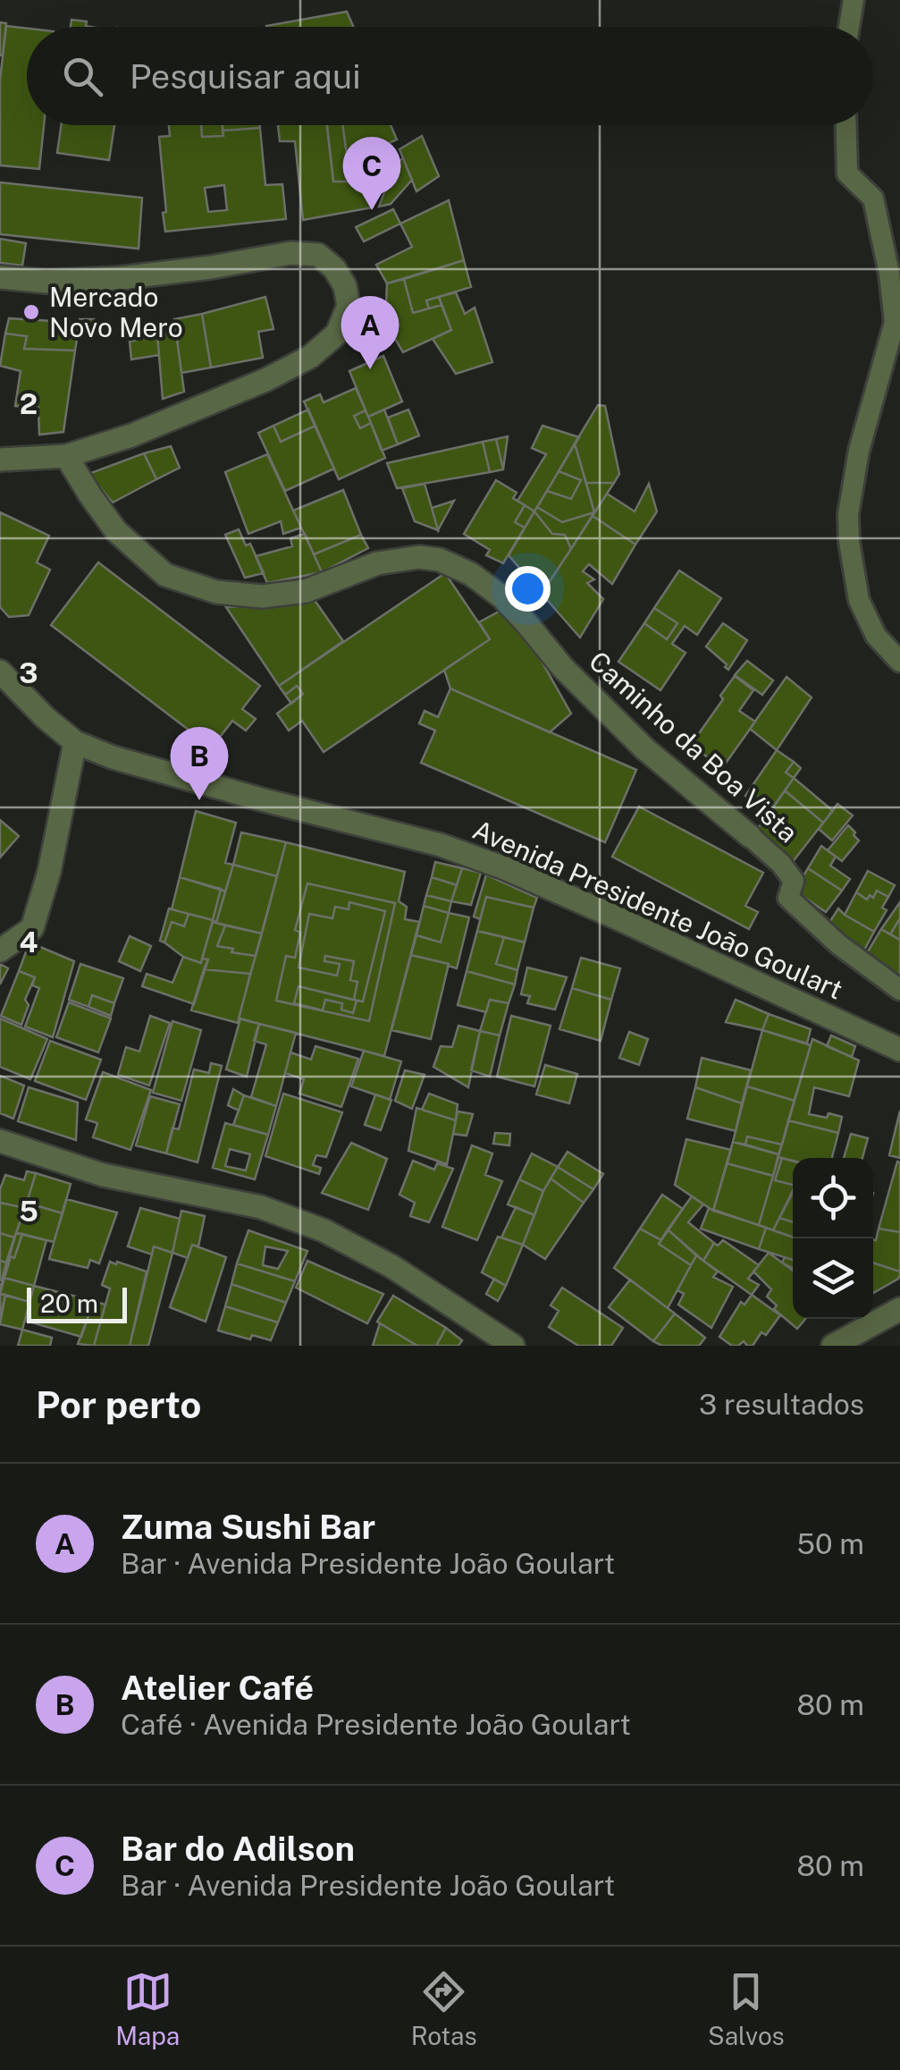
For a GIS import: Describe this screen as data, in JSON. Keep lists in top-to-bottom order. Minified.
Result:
{"streets":{"street":["Caminho da Boa Vista","Avenida Presidente João Goulart"]},"places":["Mercado Novo Mero"],"scale_bar":"20 m","page":{"search":"Pesquisar aqui","pins":["C","A","B"],"scale":"20 m","heading":["Por perto","3 resultados"],"list":[{"mark":"A","name":"Zuma Sushi Bar","note":"Bar · Avenida Presidente João Goulart","value":"50 m"},{"mark":"B","name":"Atelier Café","note":"Café · Avenida Presidente João Goulart","value":"80 m"},{"mark":"C","name":"Bar do Adilson","note":"Bar · Avenida Presidente João Goulart","value":"80 m"}],"nav":["Mapa","Rotas","Salvos"]},"grid":{"rows":["2","3","4","5"]}}
